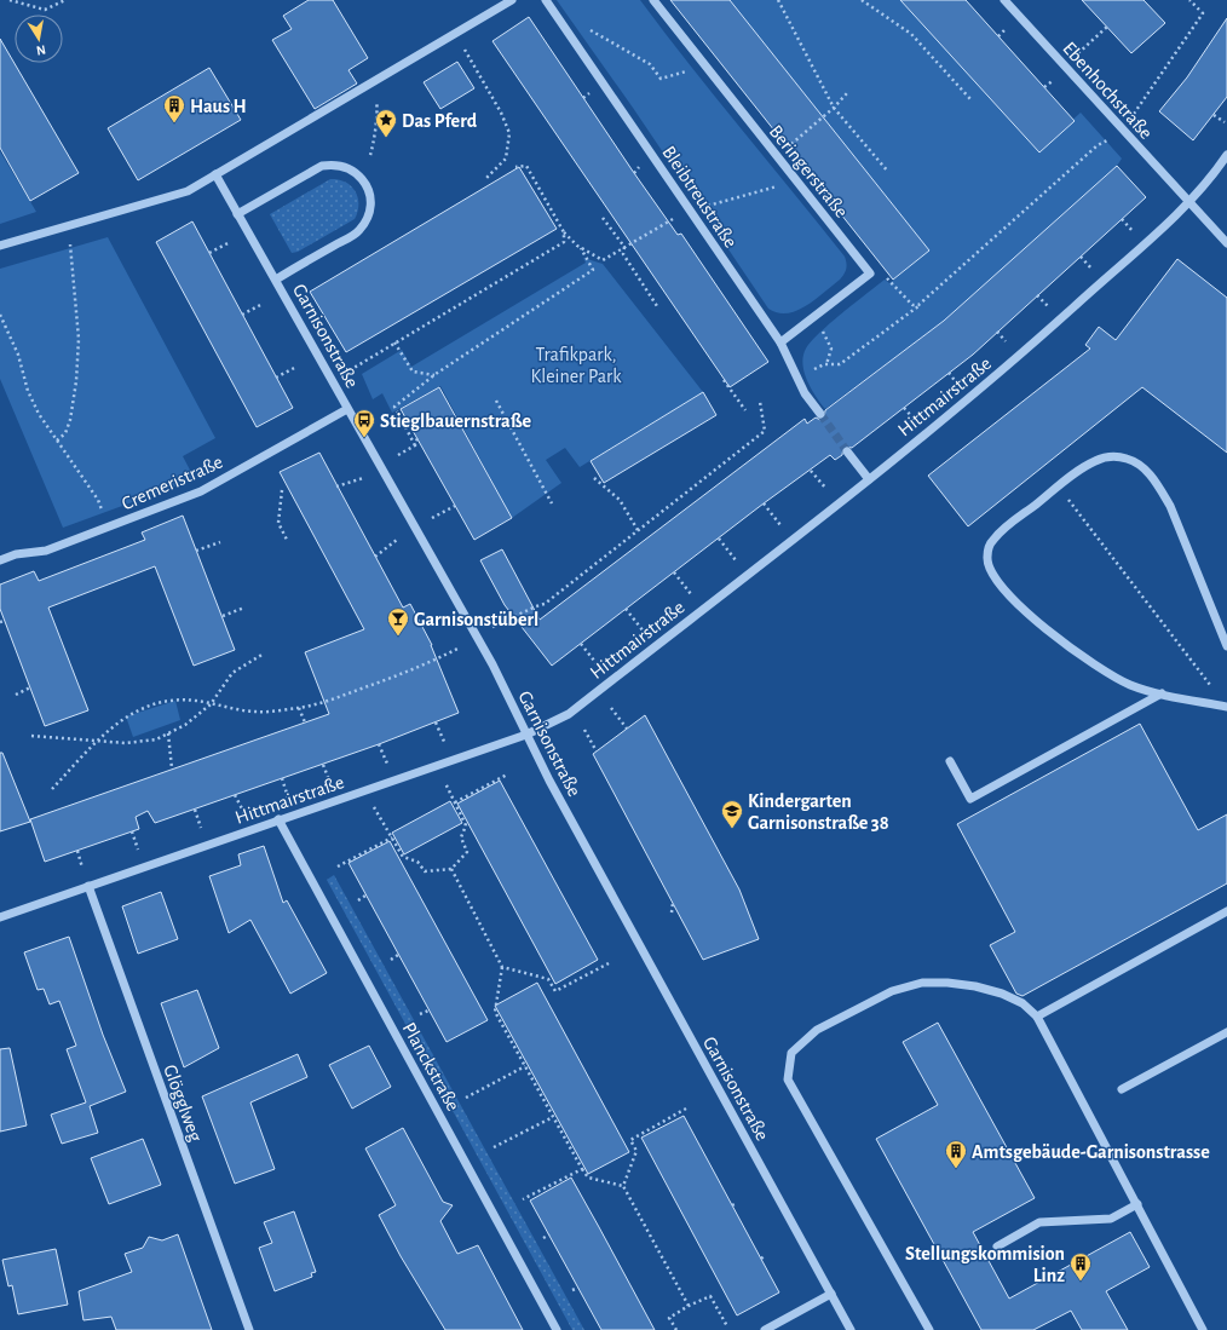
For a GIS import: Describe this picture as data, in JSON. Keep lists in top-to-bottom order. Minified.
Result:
{"streets":{"street":["Ebenhochstraße","Beringerstraße","Bleibtreustraße","Garnisonstraße","Hittmairstraße","Cremeristraße","Planckstraße","Glögglweg"]},"crossings":[["Ebenhochstraße","Hittmairstraße"],["Beringerstraße","Bleibtreustraße"],["Garnisonstraße","Hittmairstraße"],["Garnisonstraße","Cremeristraße"],["Hittmairstraße","Planckstraße"],["Hittmairstraße","Glögglweg"]],"parks":["Trafikpark, Kleiner Park"],"places":{"building":["Haus H","Amtsgebäude-Garnisonstrasse","Stellungskommision Linz"],"place":["Das Pferd"],"bus stop":["Stieglbauernstraße"],"bar":["Garnisonstüberl"],"school or university":["Kindergarten Garnisonstraße 38"]},"north":"bottom"}
